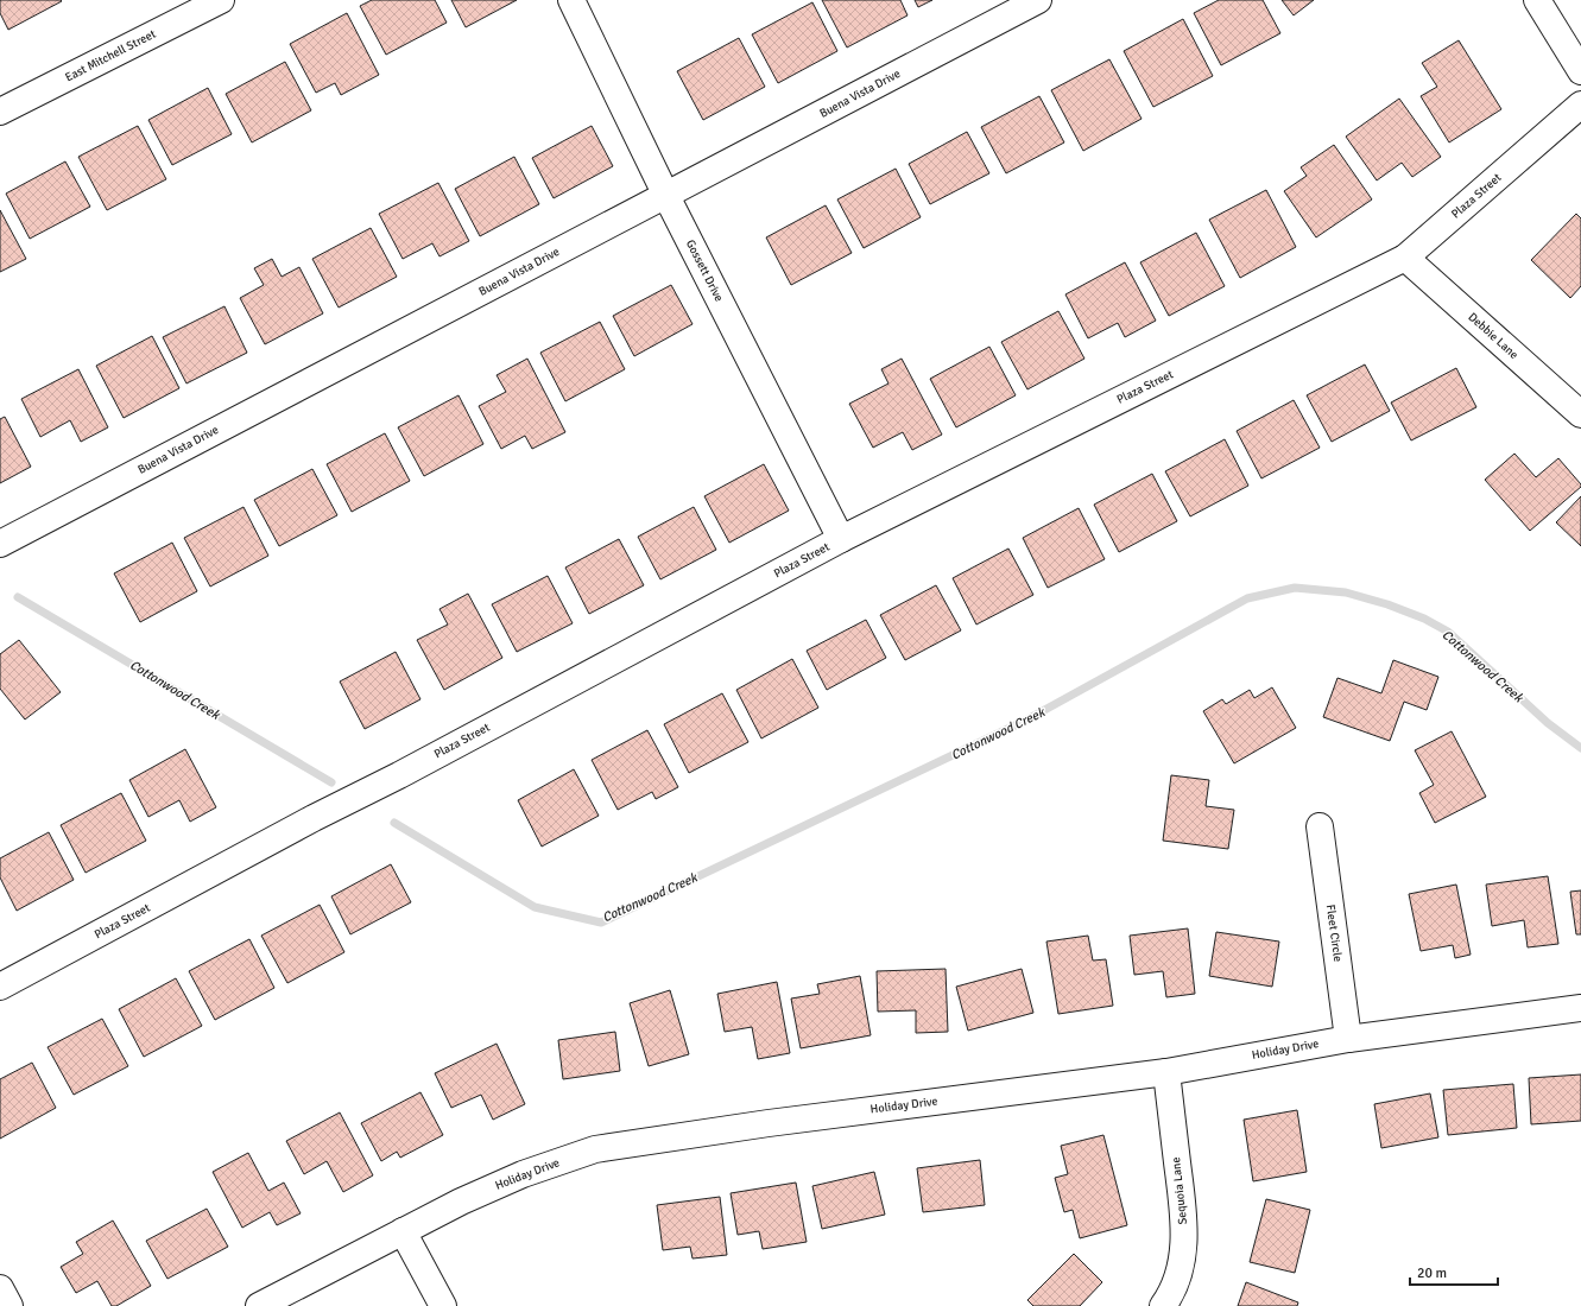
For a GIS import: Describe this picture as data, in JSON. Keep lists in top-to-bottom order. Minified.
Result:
{"streets":{"street":["East Mitchell Street","Buena Vista Drive","Plaza Street","Gossett Drive","Debbie Lane","Fleet Circle","Holiday Drive","Sequoia Lane"]},"crossings":[["Buena Vista Drive","Gossett Drive"],["Plaza Street","Gossett Drive"],["Plaza Street","Debbie Lane"],["Fleet Circle","Holiday Drive"],["Holiday Drive","Sequoia Lane"]],"water":["Cottonwood Creek"],"scale_bar":"20 m"}
